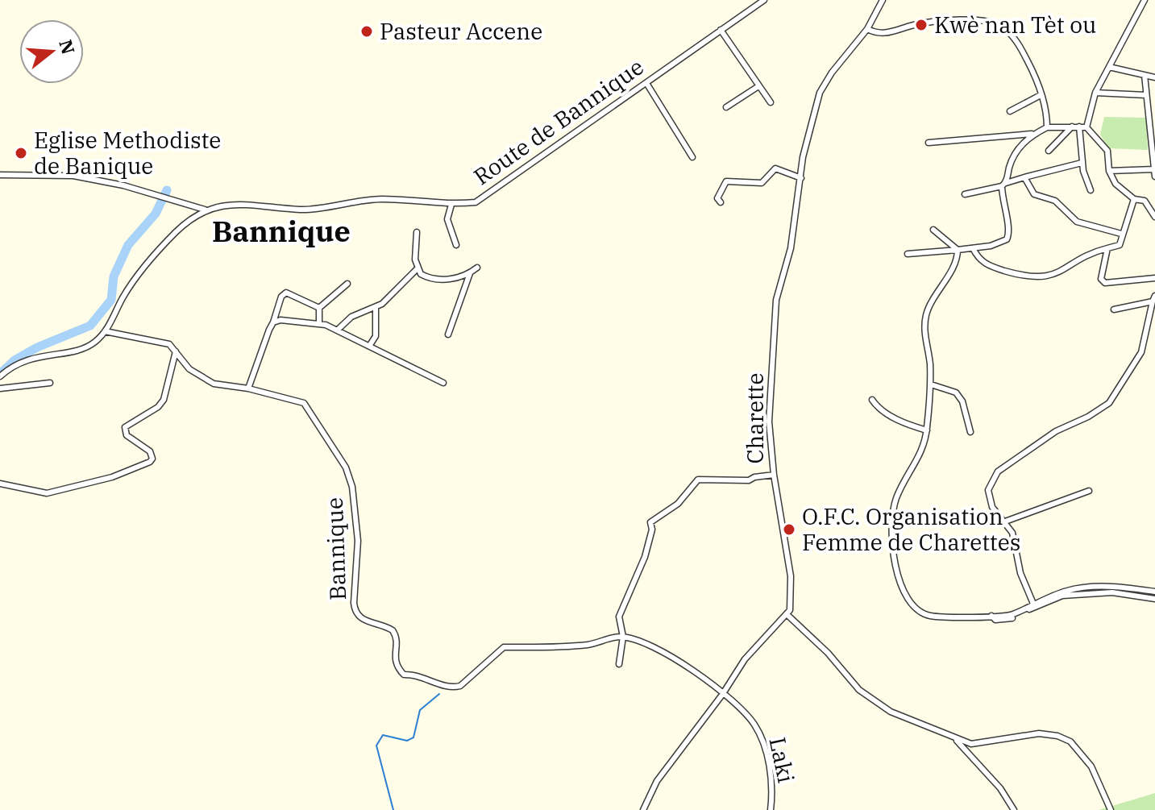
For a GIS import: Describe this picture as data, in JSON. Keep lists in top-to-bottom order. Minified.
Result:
{"streets":{"street":["Route de Bannique","Charette","Bannique","Laki"]},"crossings":[["Route de Bannique","Bannique"],["Bannique","Laki"]],"districts":["Bannique"],"places":["Kwè nan Tèt ou","Pasteur Accene","Eglise Methodiste de Banique","O.F.C. Organisation Femme de Charettes"],"north":"right"}
